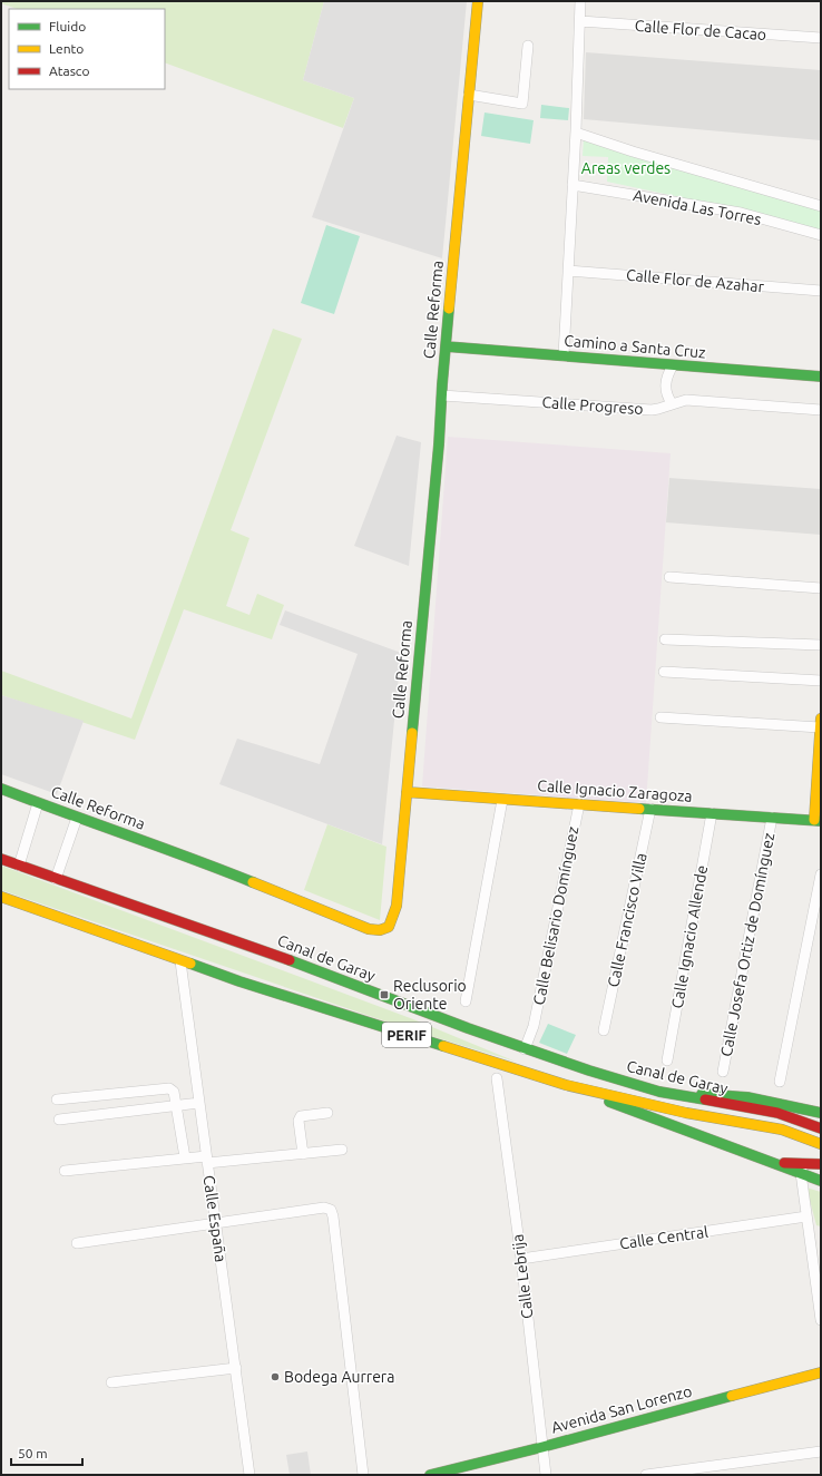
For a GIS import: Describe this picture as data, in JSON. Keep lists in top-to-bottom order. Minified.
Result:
{"streets":{"main road":["Calle Reforma","Camino a Santa Cruz","Calle Ignacio Zaragoza","Canal de Garay","PERIF","Avenida San Lorenzo"],"street":["Calle Flor de Cacao","Avenida Las Torres","Calle Flor de Azahar","Calle Progreso","Calle Belisario Domínguez","Calle Francisco Villa","Calle Ignacio Allende","Calle Josefa Ortiz de Domínguez","Calle España","Calle Central","Calle Lebrija"]},"crossings":[["Calle Reforma","Camino a Santa Cruz"],["Calle Reforma","Calle Progreso"],["Calle Reforma","Calle Ignacio Zaragoza"],["Calle Ignacio Zaragoza","Calle Belisario Domínguez"],["Calle Ignacio Zaragoza","Calle Francisco Villa"],["Calle Ignacio Zaragoza","Calle Ignacio Allende"],["Calle Ignacio Zaragoza","Calle Josefa Ortiz de Domínguez"],["Calle Belisario Domínguez","Canal de Garay"],["Canal de Garay","Calle España"],["Calle Central","Calle Lebrija"],["Calle Lebrija","Avenida San Lorenzo"]],"parks":["Areas verdes"],"places":{"transit":["Reclusorio Oriente"],"other":["Bodega Aurrera"]},"legend":["Fluido","Lento","Atasco"],"scale_bar":"50 m"}
